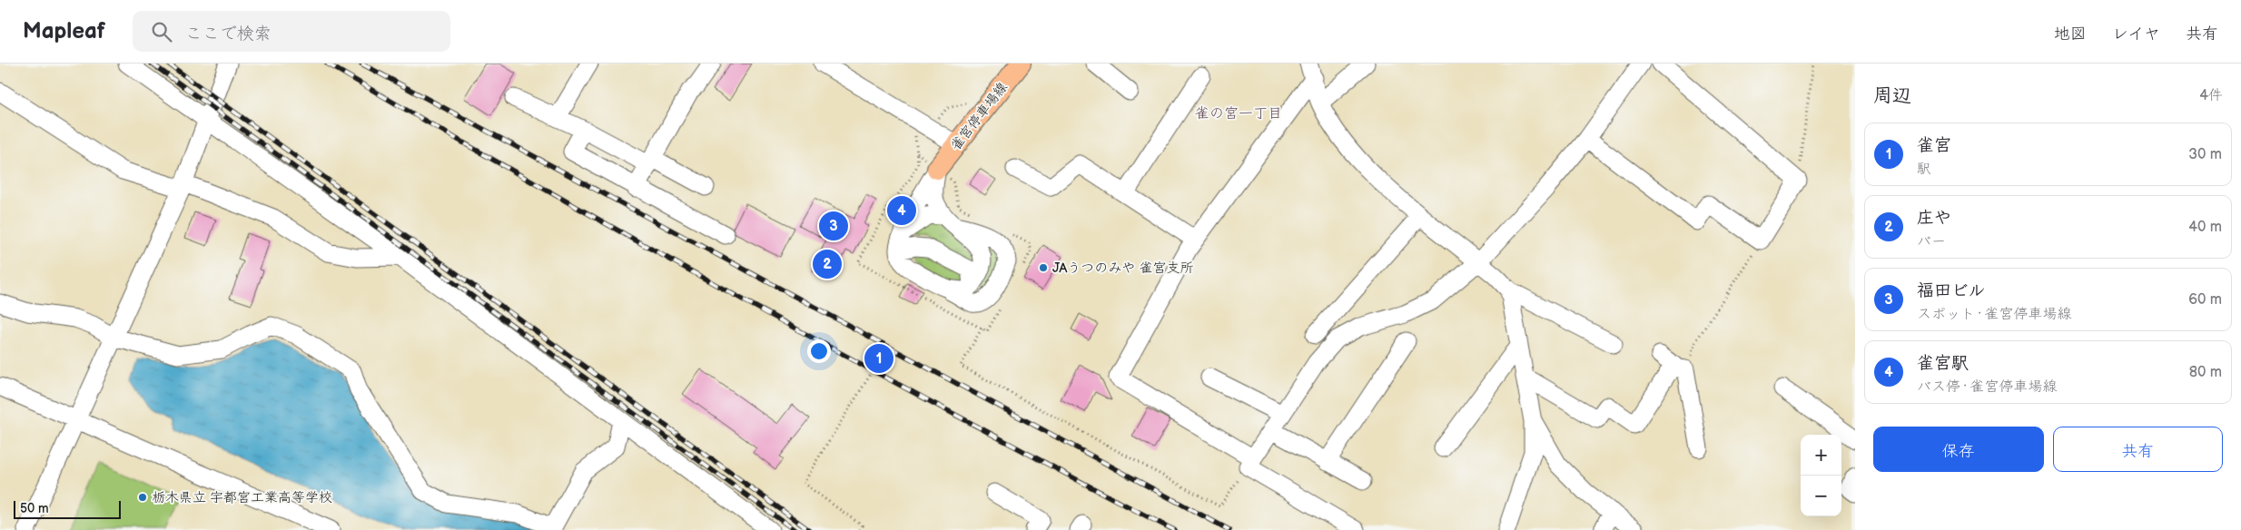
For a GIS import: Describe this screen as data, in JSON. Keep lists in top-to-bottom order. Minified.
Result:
{"streets":{"main road":["雀宮停車場線"]},"districts":["雀の宮一丁目"],"places":["JAうつのみや 雀宮支所","栃木県立 宇都宮工業高等学校"],"scale_bar":"50 m","page":{"header":"Mapleaf","search":"ここで検索","nav":["地図","レイヤ","共有"],"heading":["周辺","4件"],"list":[{"mark":"1","name":"雀宮","note":"駅","value":"30 m"},{"mark":"2","name":"庄や","note":"バー","value":"40 m"},{"mark":"3","name":"福田ビル","note":"スポット · 雀宮停車場線","value":"60 m"},{"mark":"4","name":"雀宮駅","note":"バス停 · 雀宮停車場線","value":"80 m"}],"pins":["4","3","2","1"],"buttons":["保存","共有"],"map_buttons":["+","−"],"scale":"50 m"}}
